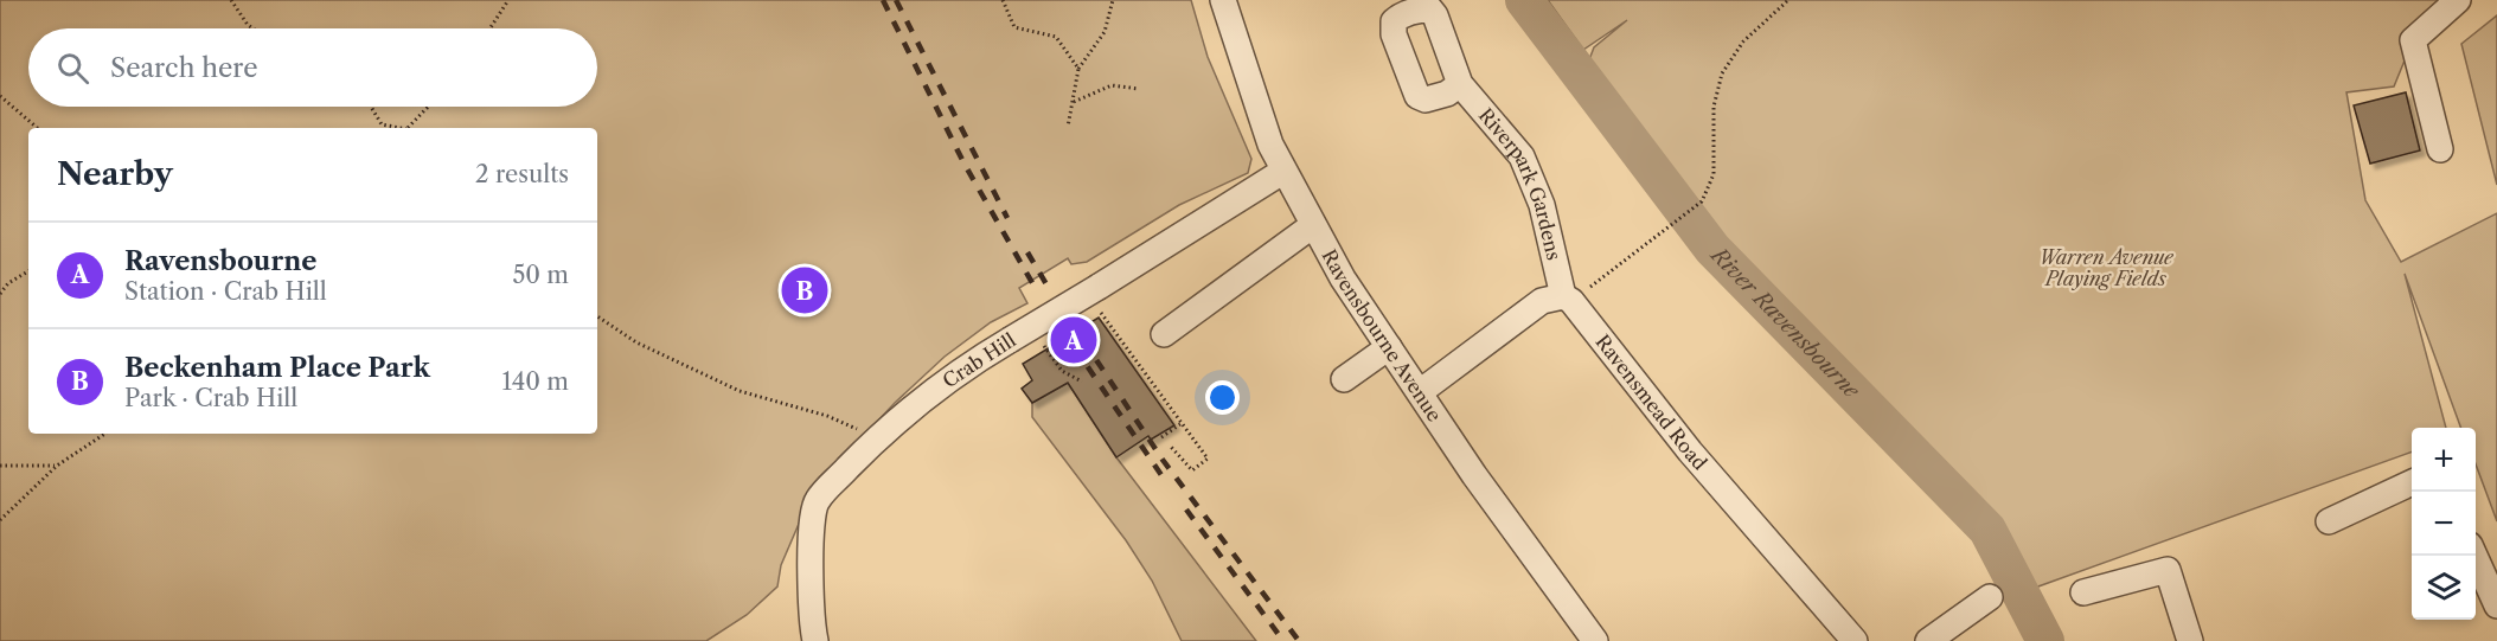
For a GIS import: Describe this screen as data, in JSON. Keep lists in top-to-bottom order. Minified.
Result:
{"streets":{"street":["Riverpark Gardens","Ravensbourne Avenue","Crab Hill","Ravensmead Road"]},"crossings":[["Riverpark Gardens","Ravensmead Road"],["Ravensbourne Avenue","Crab Hill"]],"water":["River Ravensbourne"],"parks":["Warren Avenue Playing Fields"],"page":{"search":"Search here","heading":["Nearby","2 results"],"list":[{"mark":"A","name":"Ravensbourne","note":"Station · Crab Hill","value":"50 m"},{"mark":"B","name":"Beckenham Place Park","note":"Park · Crab Hill","value":"140 m"}],"pins":["B","A"],"map_buttons":["+","−"]}}
